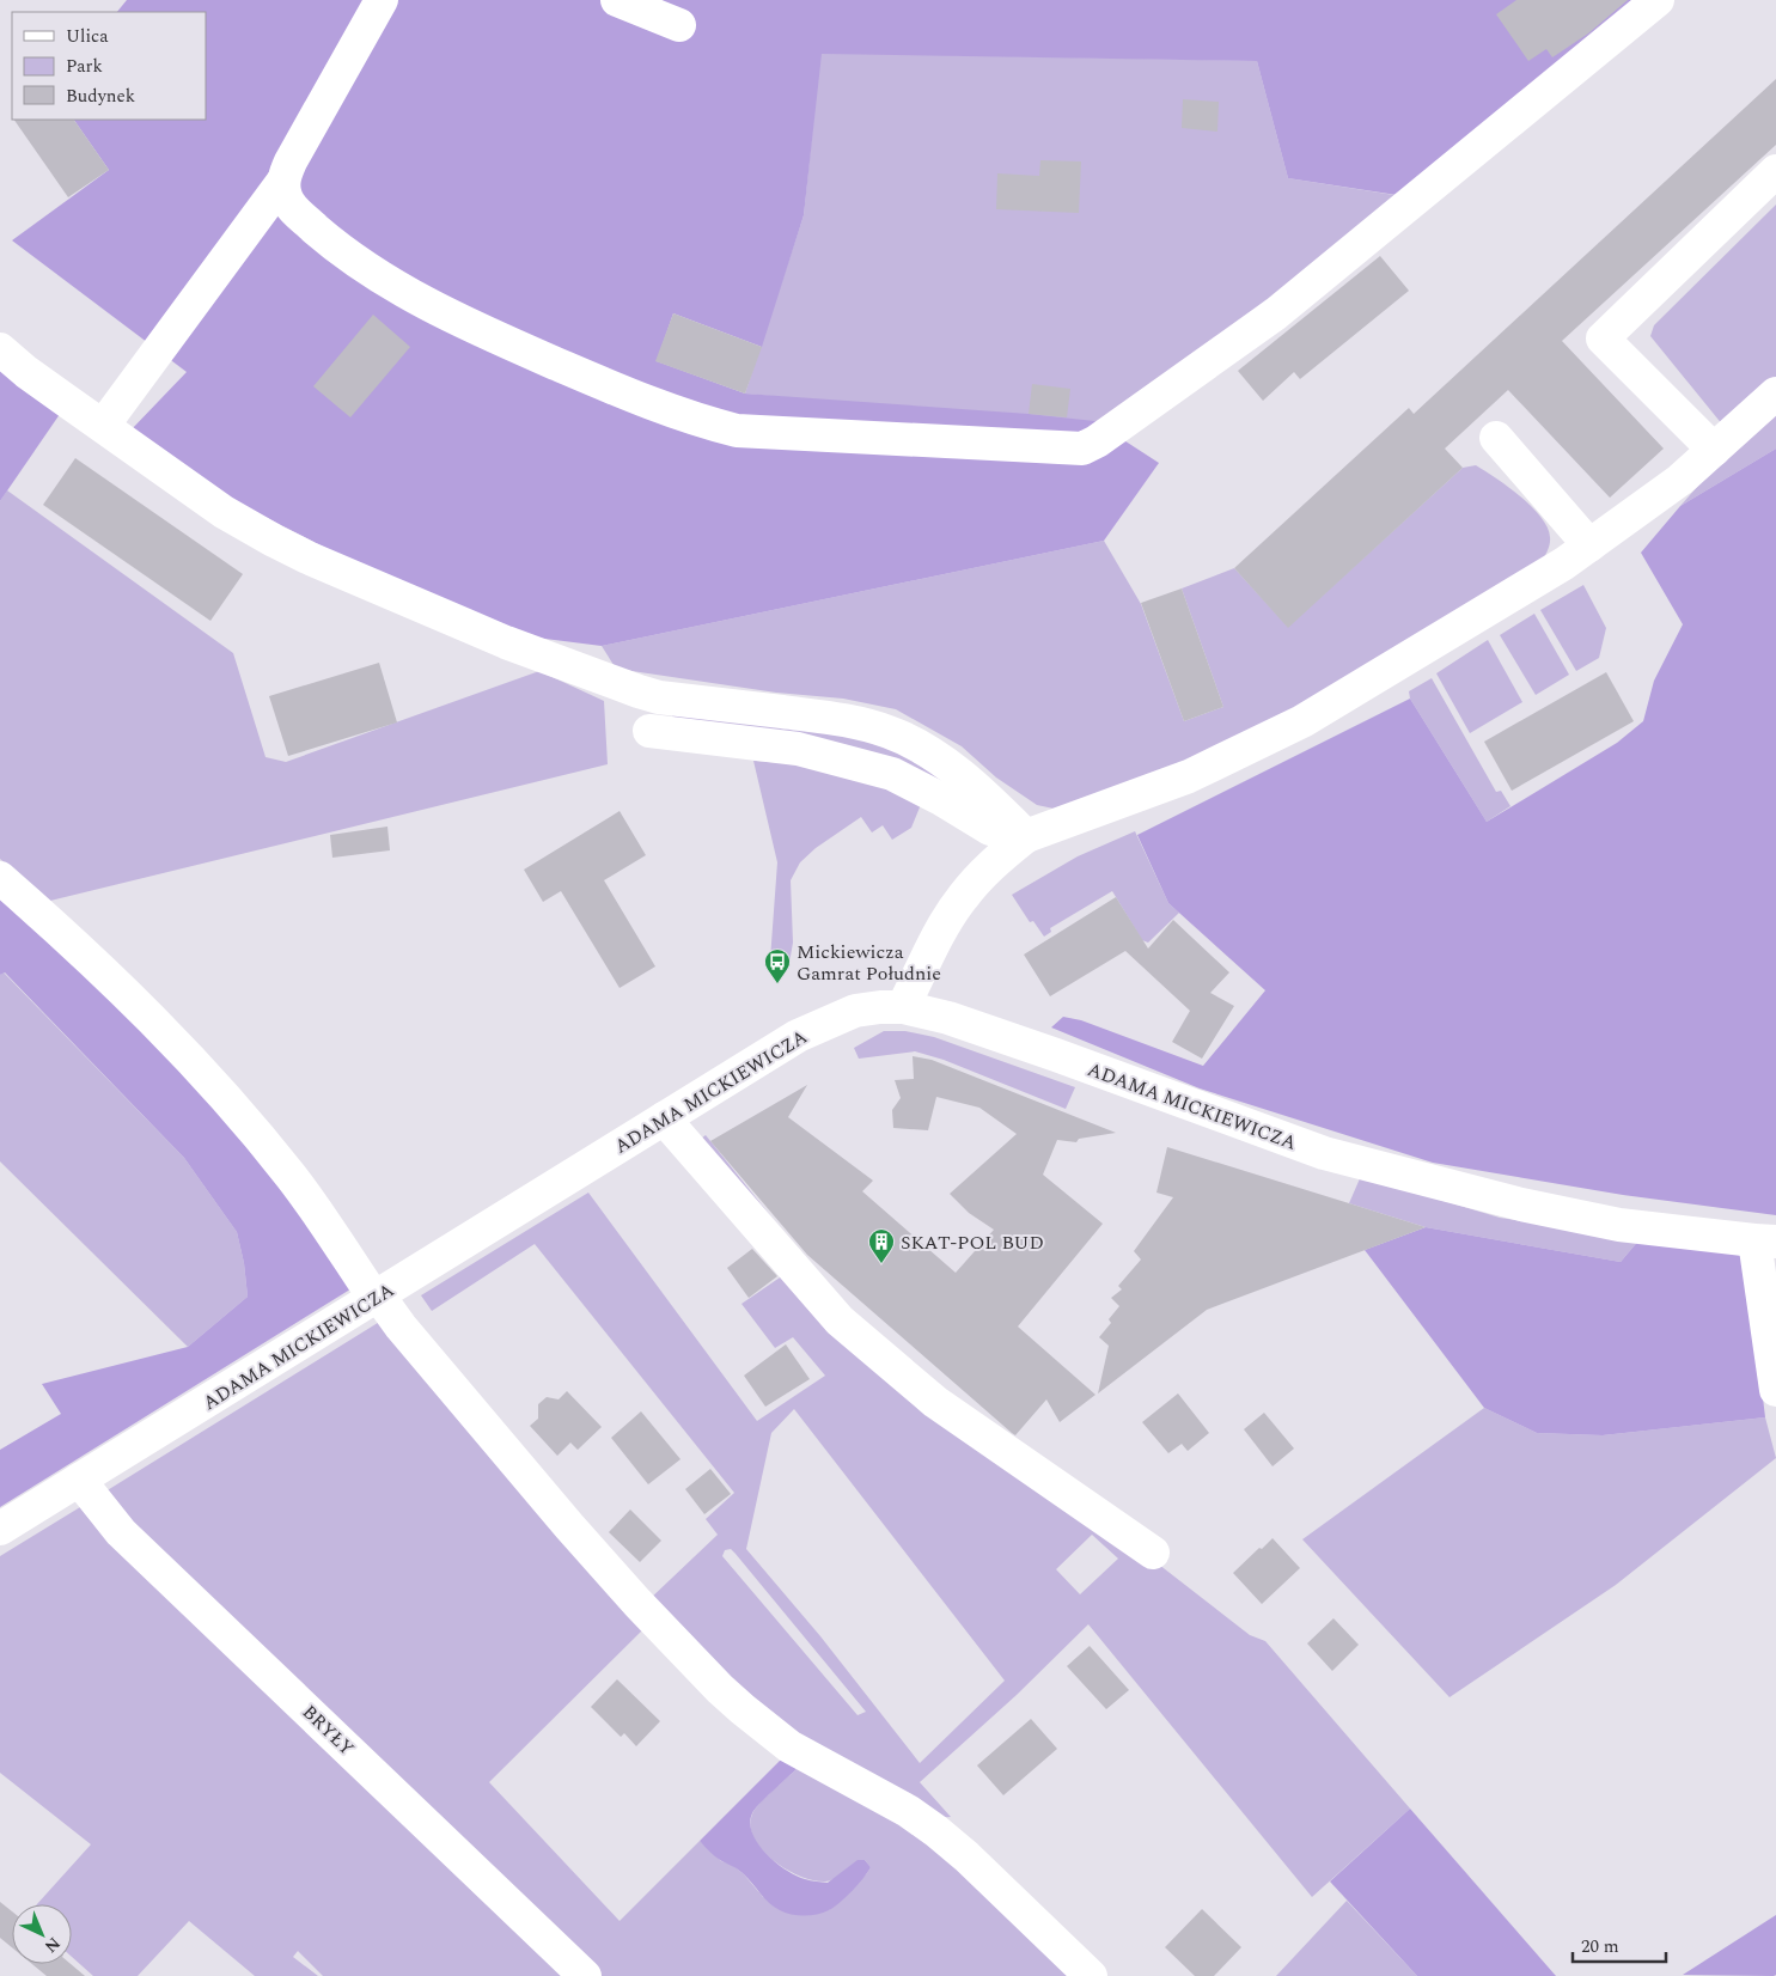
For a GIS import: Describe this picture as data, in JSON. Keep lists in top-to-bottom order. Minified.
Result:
{"streets":{"street":["ADAMA MICKIEWICZA","BRYŁY"]},"crossings":[["ADAMA MICKIEWICZA","BRYŁY"]],"places":{"bus stop":["Mickiewicza Gamrat Południe"],"building":["SKAT-POL BUD"]},"legend":["Ulica","Park","Budynek"],"scale_bar":"20 m","north":"bottom right"}
